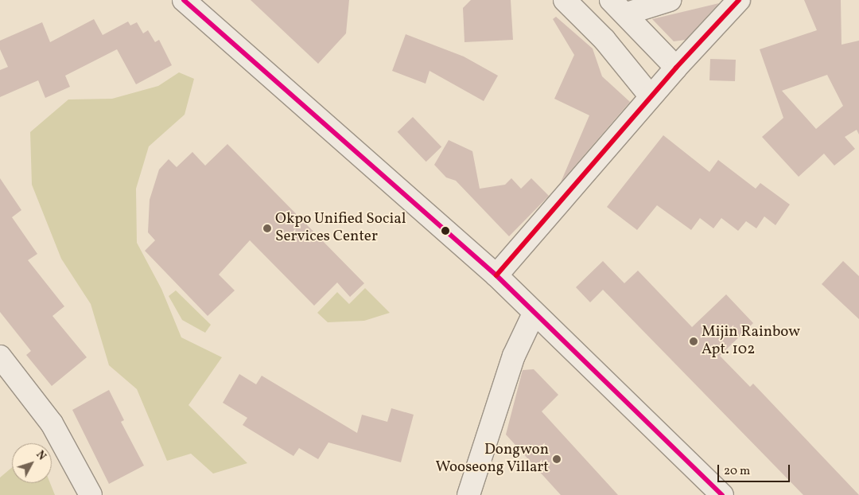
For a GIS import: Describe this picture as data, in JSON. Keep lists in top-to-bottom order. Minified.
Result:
{"places":["Okpo Unified Social Services Center","Mijin Rainbow Apt. 102","Dongwon Wooseong Villart"],"scale_bar":"20 m","north":"top right"}
